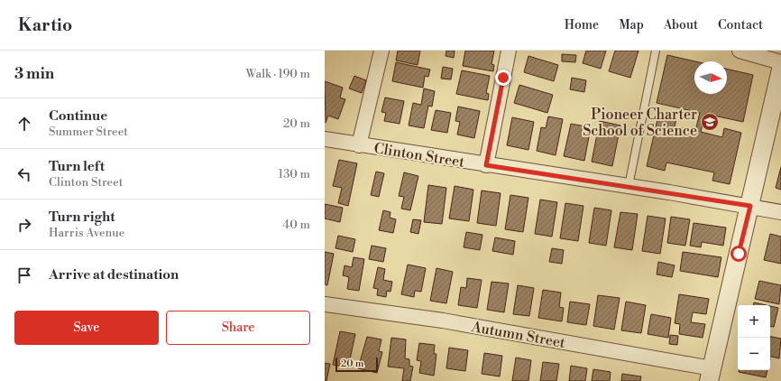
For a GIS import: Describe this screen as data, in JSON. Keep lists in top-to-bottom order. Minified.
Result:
{"streets":{"street":["Clinton Street","Autumn Street"]},"places":{"school or university":["Pioneer Charter School of Science"]},"scale_bar":"20 m","north":"right","page":{"header":"Kartio","nav":["Home","Map","About","Contact"],"heading":["3 min","Walk · 190 m"],"list":[["Continue","Summer Street","20 m"],["Turn left","Clinton Street","130 m"],["Turn right","Harris Avenue","40 m"],"Arrive at destination"],"buttons":["Save","Share"],"map_buttons":["+","−"],"scale":"20 m"}}
